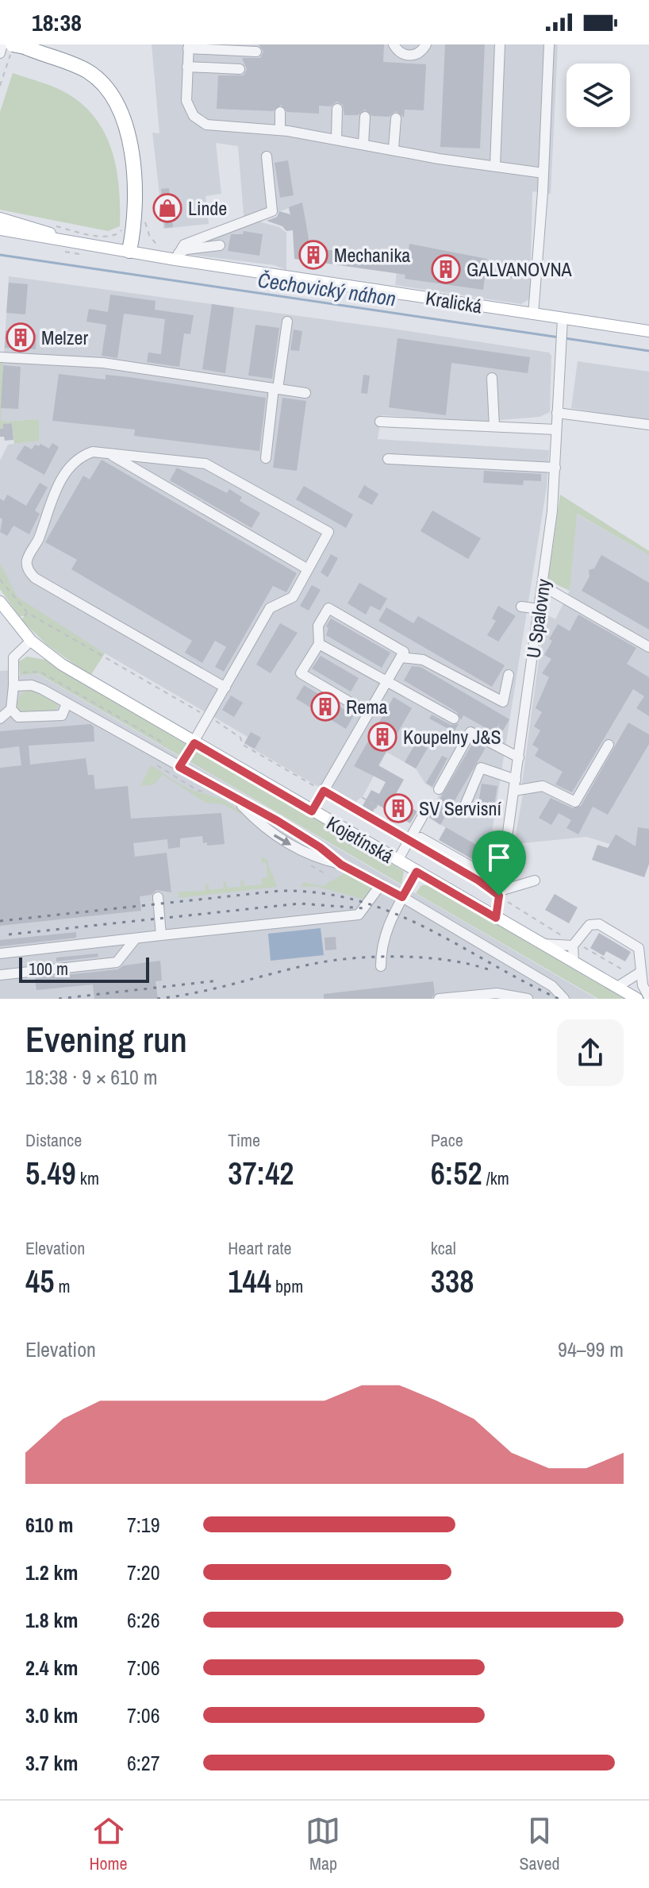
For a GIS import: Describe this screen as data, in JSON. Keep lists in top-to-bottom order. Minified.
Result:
{"streets":{"main road":["Kralická","Kojetínská"],"street":["U Spalovny"]},"crossings":[["Kralická","U Spalovny"],["U Spalovny","Kojetínská"]],"water":["Čechovický náhon"],"places":{"shop":["Linde"],"building":["Mechanika","GALVANOVNA","Melzer","Rema","Koupelny J&S","SV Servisní"]},"scale_bar":"100 m","page":{"status":"18:38","scale":"100 m","heading":["Evening run","18:38 · 9 × 610 m"],"stats":[["Distance","5.49 km"],["Time","37:42"],["Pace","6:52 /km"],["Elevation","45 m"],["Heart rate","144 bpm"],["kcal","338"]],"chart":["Elevation","94–99 m"],"list":[{"name":"610 m","note":"7:19"},{"name":"1.2 km","note":"7:20"},{"name":"1.8 km","note":"6:26"},{"name":"2.4 km","note":"7:06"},{"name":"3.0 km","note":"7:06"},{"name":"3.7 km","note":"6:27"}],"tabs":["Home","Map","Saved"]}}
